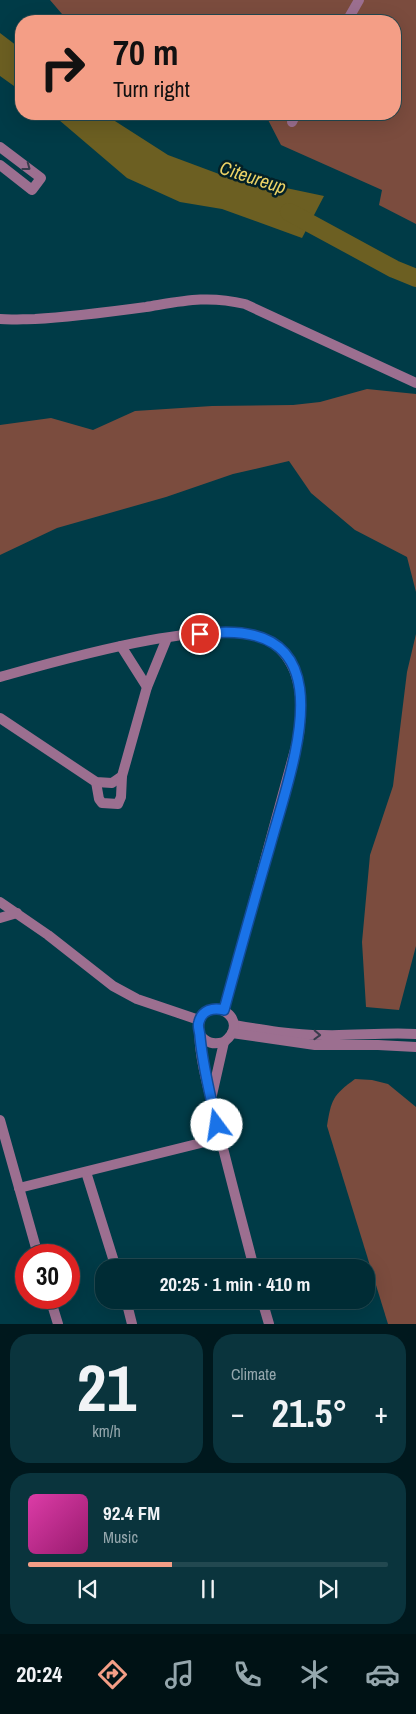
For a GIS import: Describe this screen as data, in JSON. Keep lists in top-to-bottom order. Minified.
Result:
{"water":["Citeureup"],"page":{"turn":["70 m","Turn right"],"limit":"30","trip":"20:25 · 1 min · 410 m","tile":[["21","km/h"],"Climate"],"heat":["−","21.5°","+"],"song":["92.4 FM","Music"],"tabs":"20:24"}}
